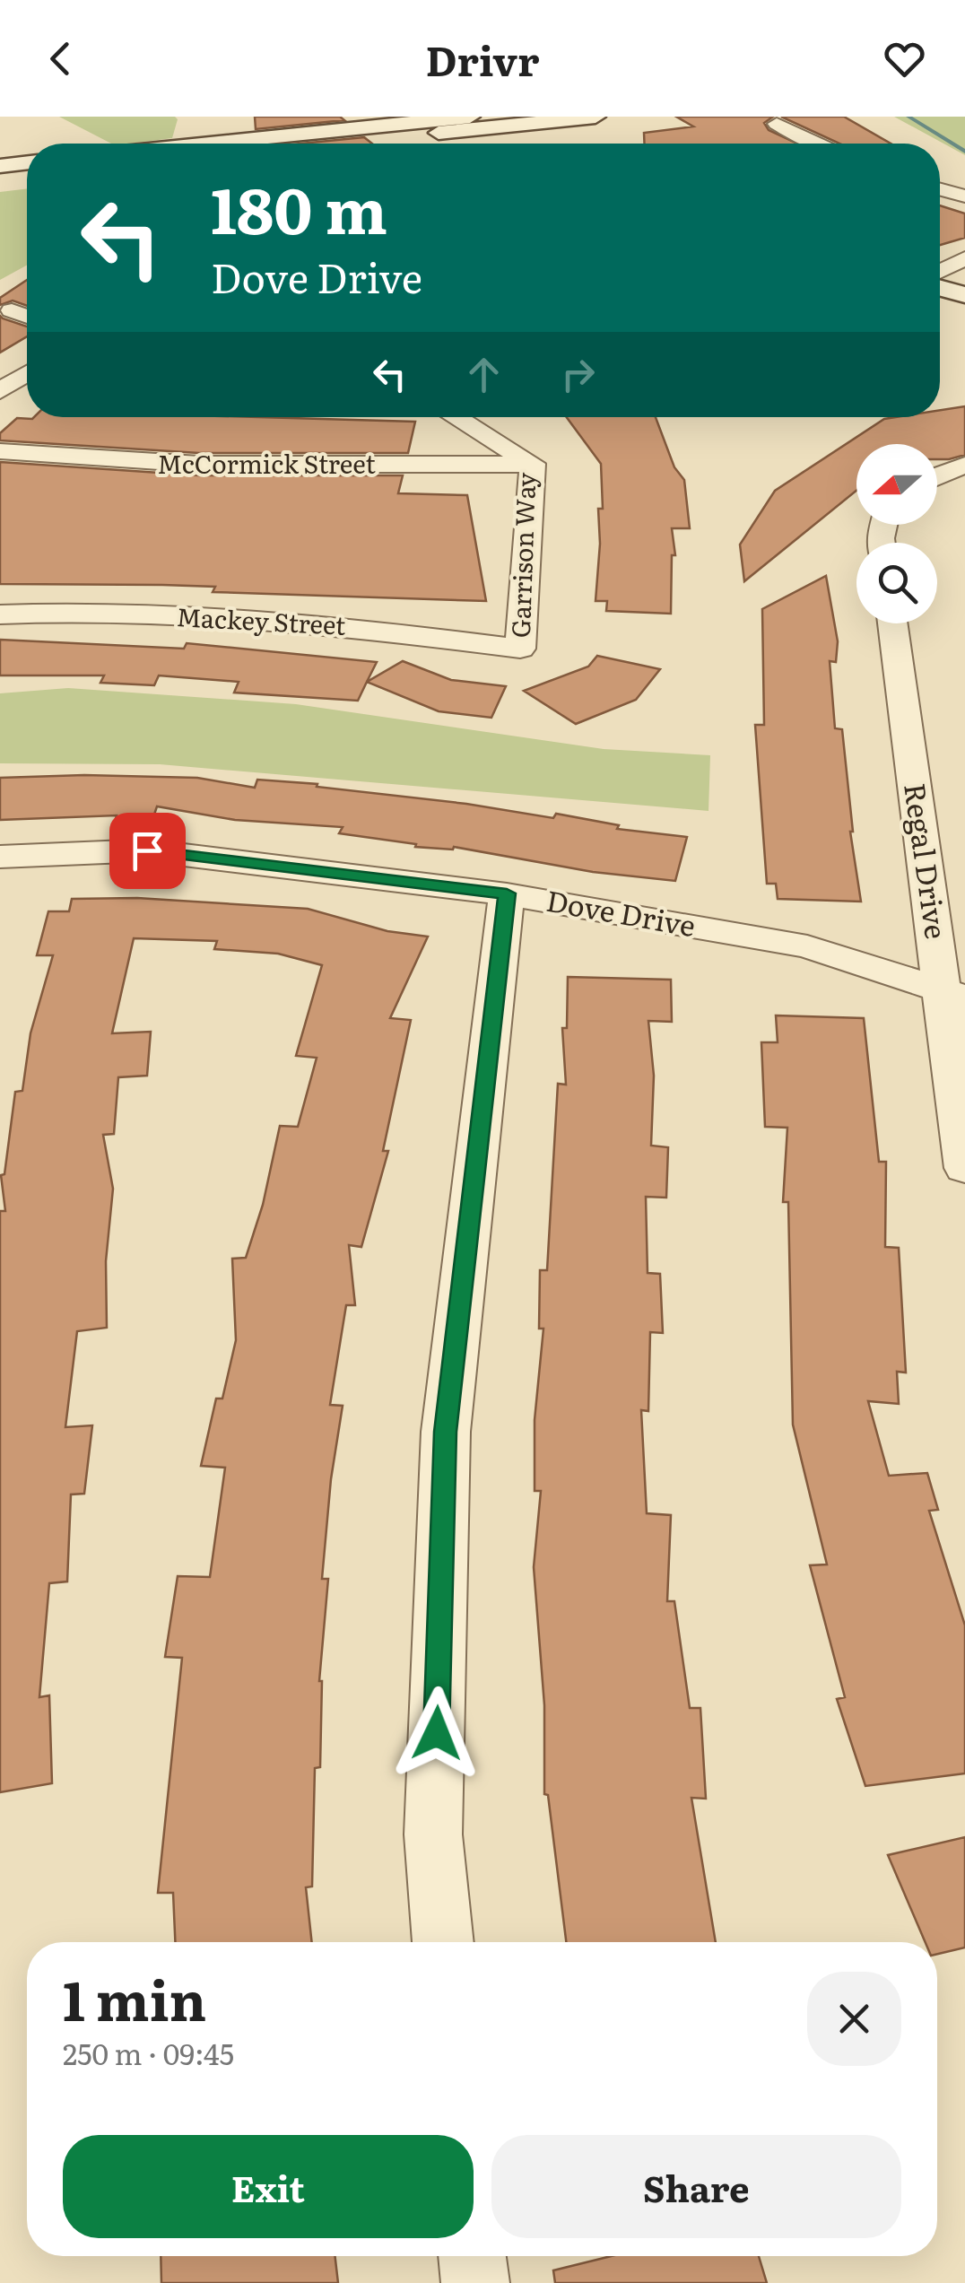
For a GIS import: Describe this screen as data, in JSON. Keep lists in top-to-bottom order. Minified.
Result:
{"streets":{"street":["McCormick Street","Garrison Way","Mackey Street","Regal Drive","Dove Drive"]},"crossings":[["McCormick Street","Garrison Way"],["Garrison Way","Mackey Street"],["Regal Drive","Dove Drive"]],"north":"left","page":{"header":"Drivr","turn":["180 m","Dove Drive"],"heading":["1 min","250 m · 09:45"],"buttons":["Exit","Share"]}}
